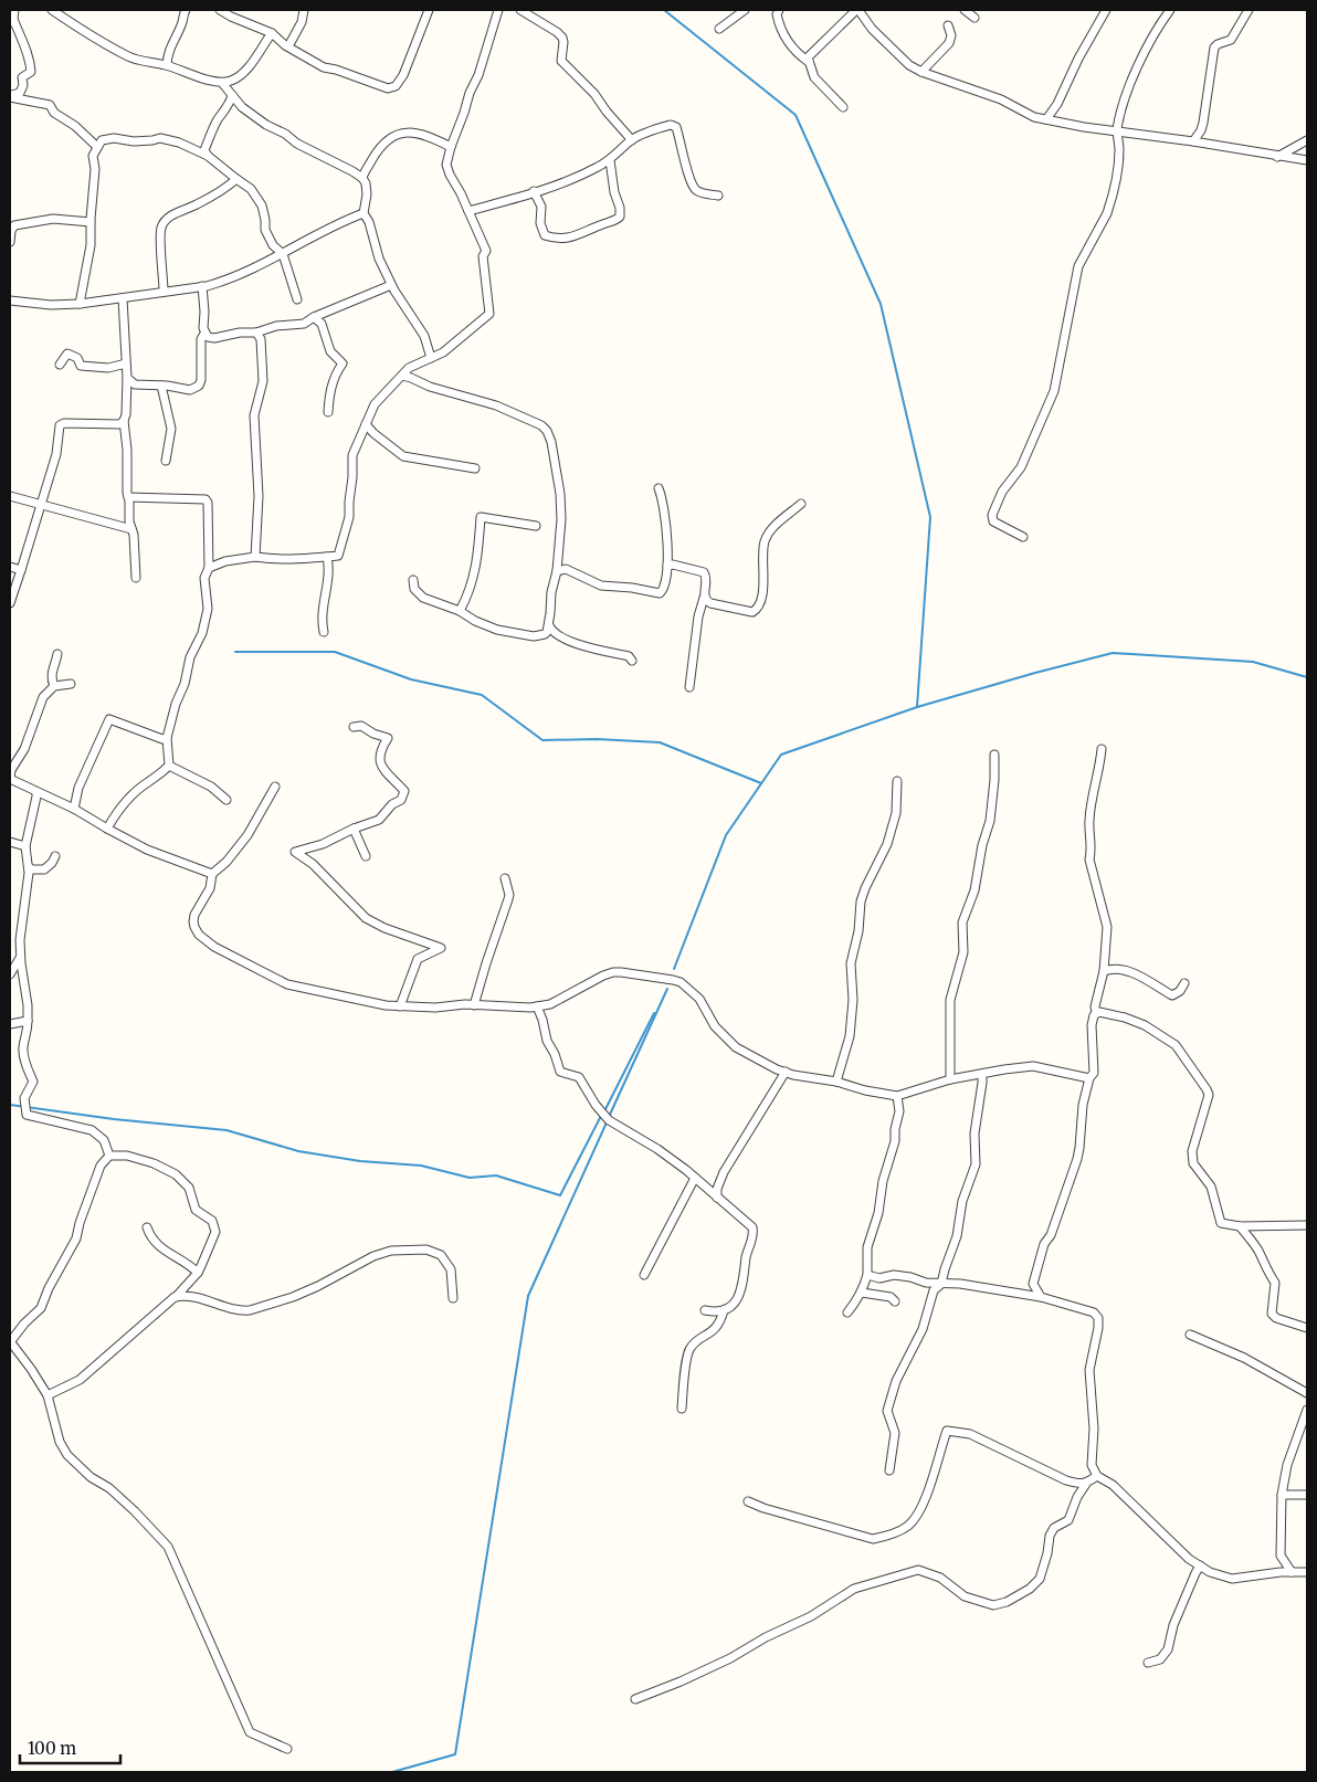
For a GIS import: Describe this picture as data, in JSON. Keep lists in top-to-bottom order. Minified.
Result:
{"scale_bar":"100 m"}
